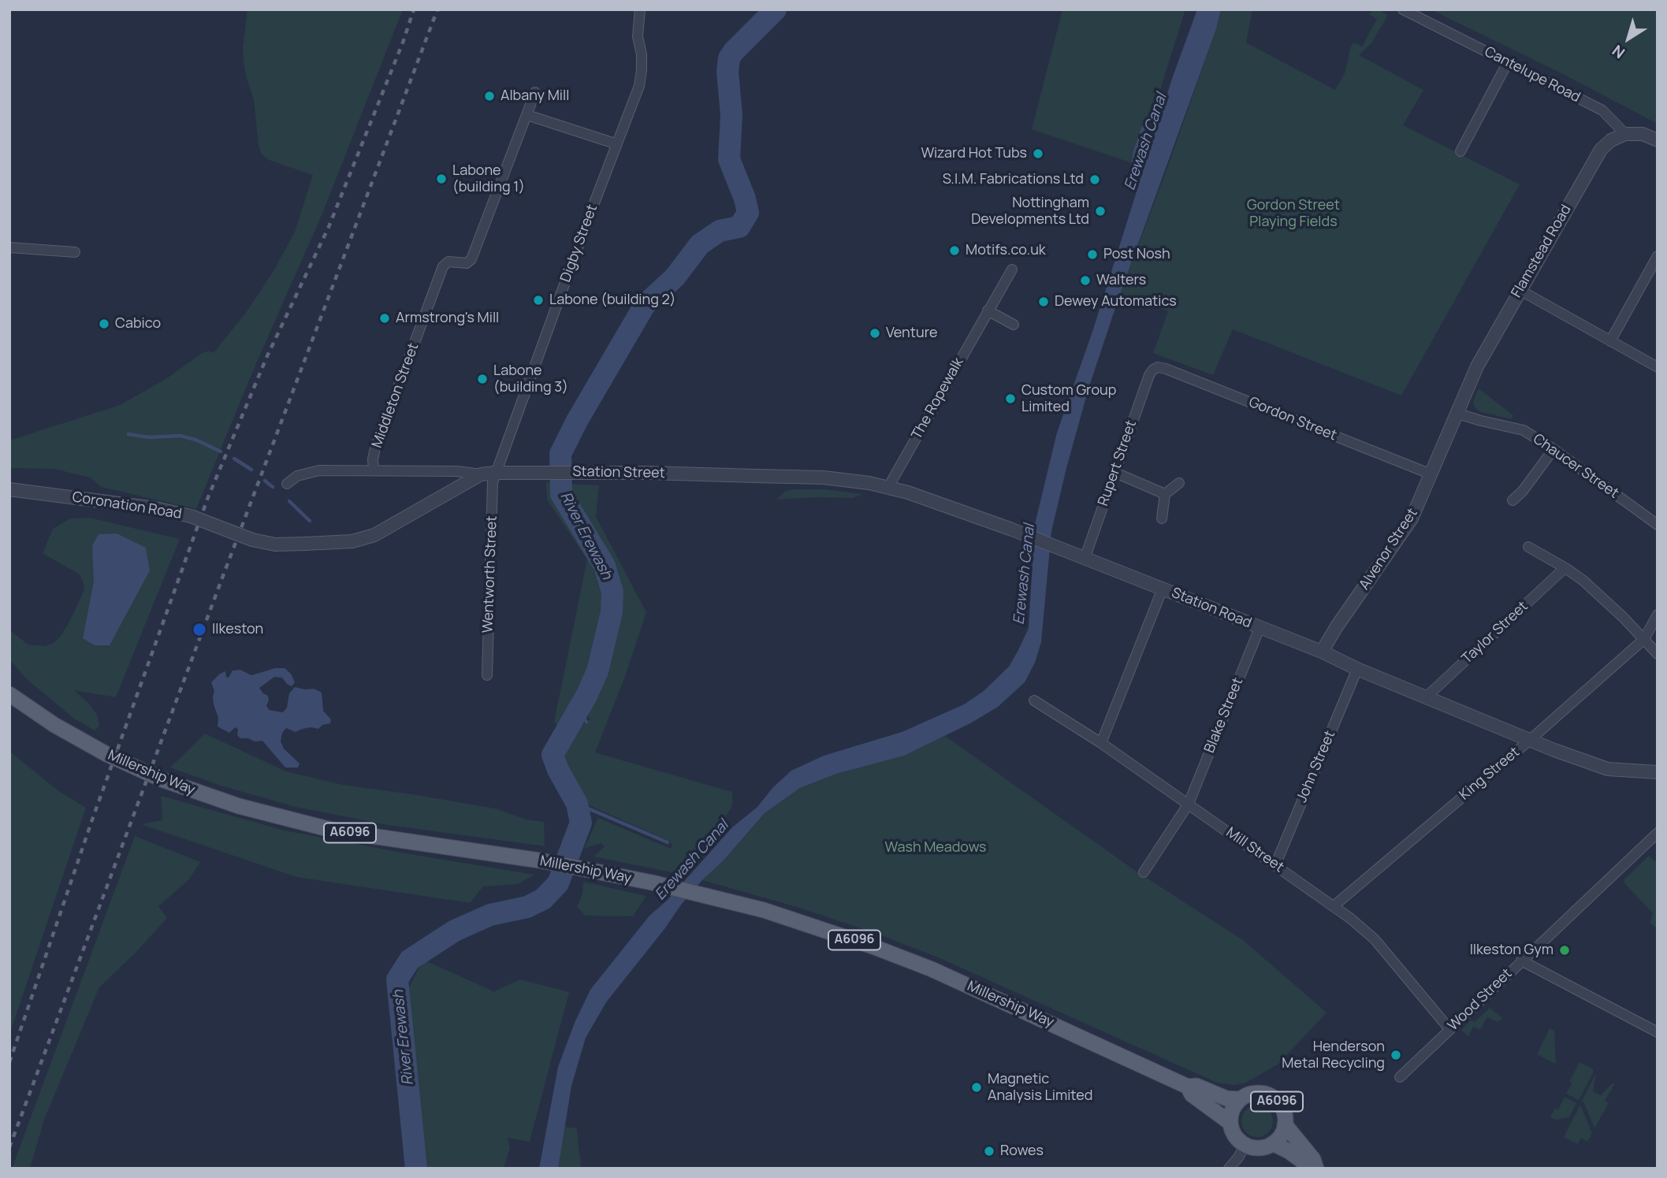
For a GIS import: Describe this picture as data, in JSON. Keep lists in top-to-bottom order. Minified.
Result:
{"streets":{"main road":["Millership Way","A6096"],"street":["Cantelupe Road","Digby Street","Flamstead Road","Middleton Street","The Ropewalk","Gordon Street","Rupert Street","Chaucer Street","Station Street","Coronation Road","Alvenor Street","Wentworth Street","Station Road","Taylor Street","Blake Street","John Street","King Street","Mill Street","Wood Street"]},"crossings":[["Cantelupe Road","Flamstead Road"],["Digby Street","Station Street"],["Digby Street","Wentworth Street"],["Flamstead Road","Alvenor Street"],["Middleton Street","Station Street"],["The Ropewalk","Station Road"],["Gordon Street","Rupert Street"],["Gordon Street","Alvenor Street"],["Rupert Street","Station Road"],["Chaucer Street","Alvenor Street"],["Station Street","Coronation Road"],["Station Street","Wentworth Street"],["Station Street","Station Road"],["Alvenor Street","Station Road"],["Station Road","Taylor Street"],["Station Road","Blake Street"],["Station Road","John Street"],["Station Road","King Street"],["Blake Street","Mill Street"],["John Street","Mill Street"],["Millership Way","A6096"],["King Street","Mill Street"],["Mill Street","Wood Street"]],"water":["Erewash Canal","River Erewash"],"parks":["Gordon Street Playing Fields","Wash Meadows"],"places":["Albany Mill","Wizard Hot Tubs","Labone (building 1)","S.I.M. Fabrications Ltd","Nottingham Developments Ltd","Motifs.co.uk","Post Nosh","Walters","Labone (building 2)","Dewey Automatics","Armstrong's Mill","Cabico","Venture","Labone (building 3)","Custom Group Limited","Ilkeston","Ilkeston Gym","Henderson Metal Recycling","Magnetic Analysis Limited","Rowes"],"north":"bottom left"}
